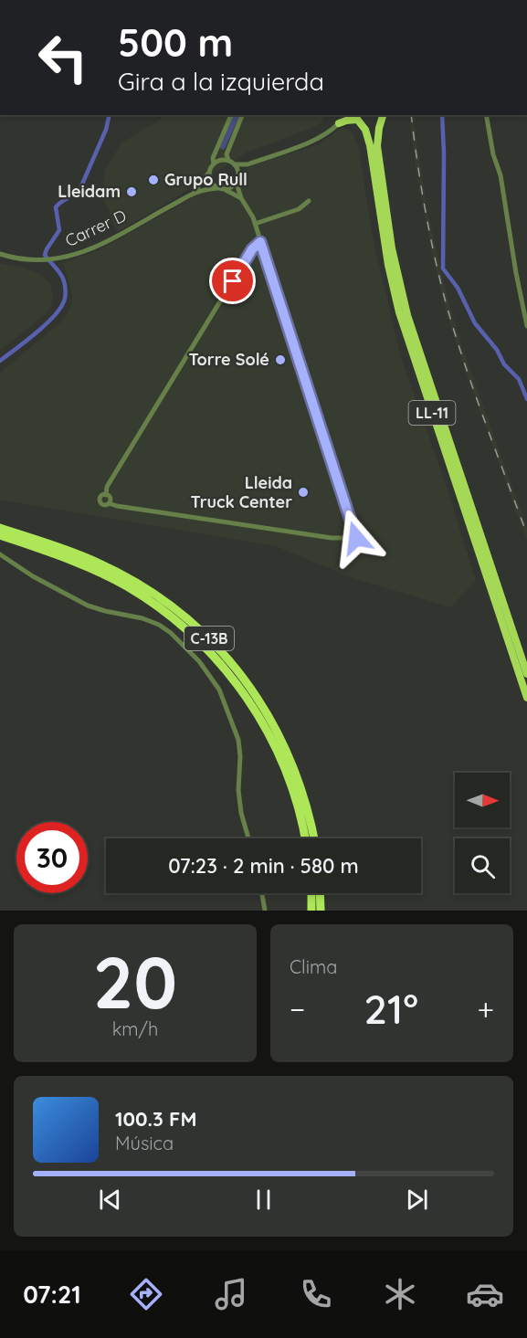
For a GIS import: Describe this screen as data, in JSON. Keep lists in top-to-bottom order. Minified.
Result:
{"streets":{"highway":["LL-11","C-13B"],"street":["Carrer D"]},"places":["Grupo Rull","Lleidam","Torre Solé","Lleida Truck Center"],"north":"right","page":{"turn":["500 m","Gira a la izquierda"],"limit":"30","trip":"07:23 · 2 min · 580 m","tile":[["20","km/h"],"Clima"],"heat":["−","21°","+"],"song":["100.3 FM","Música"],"tabs":"07:21"}}
